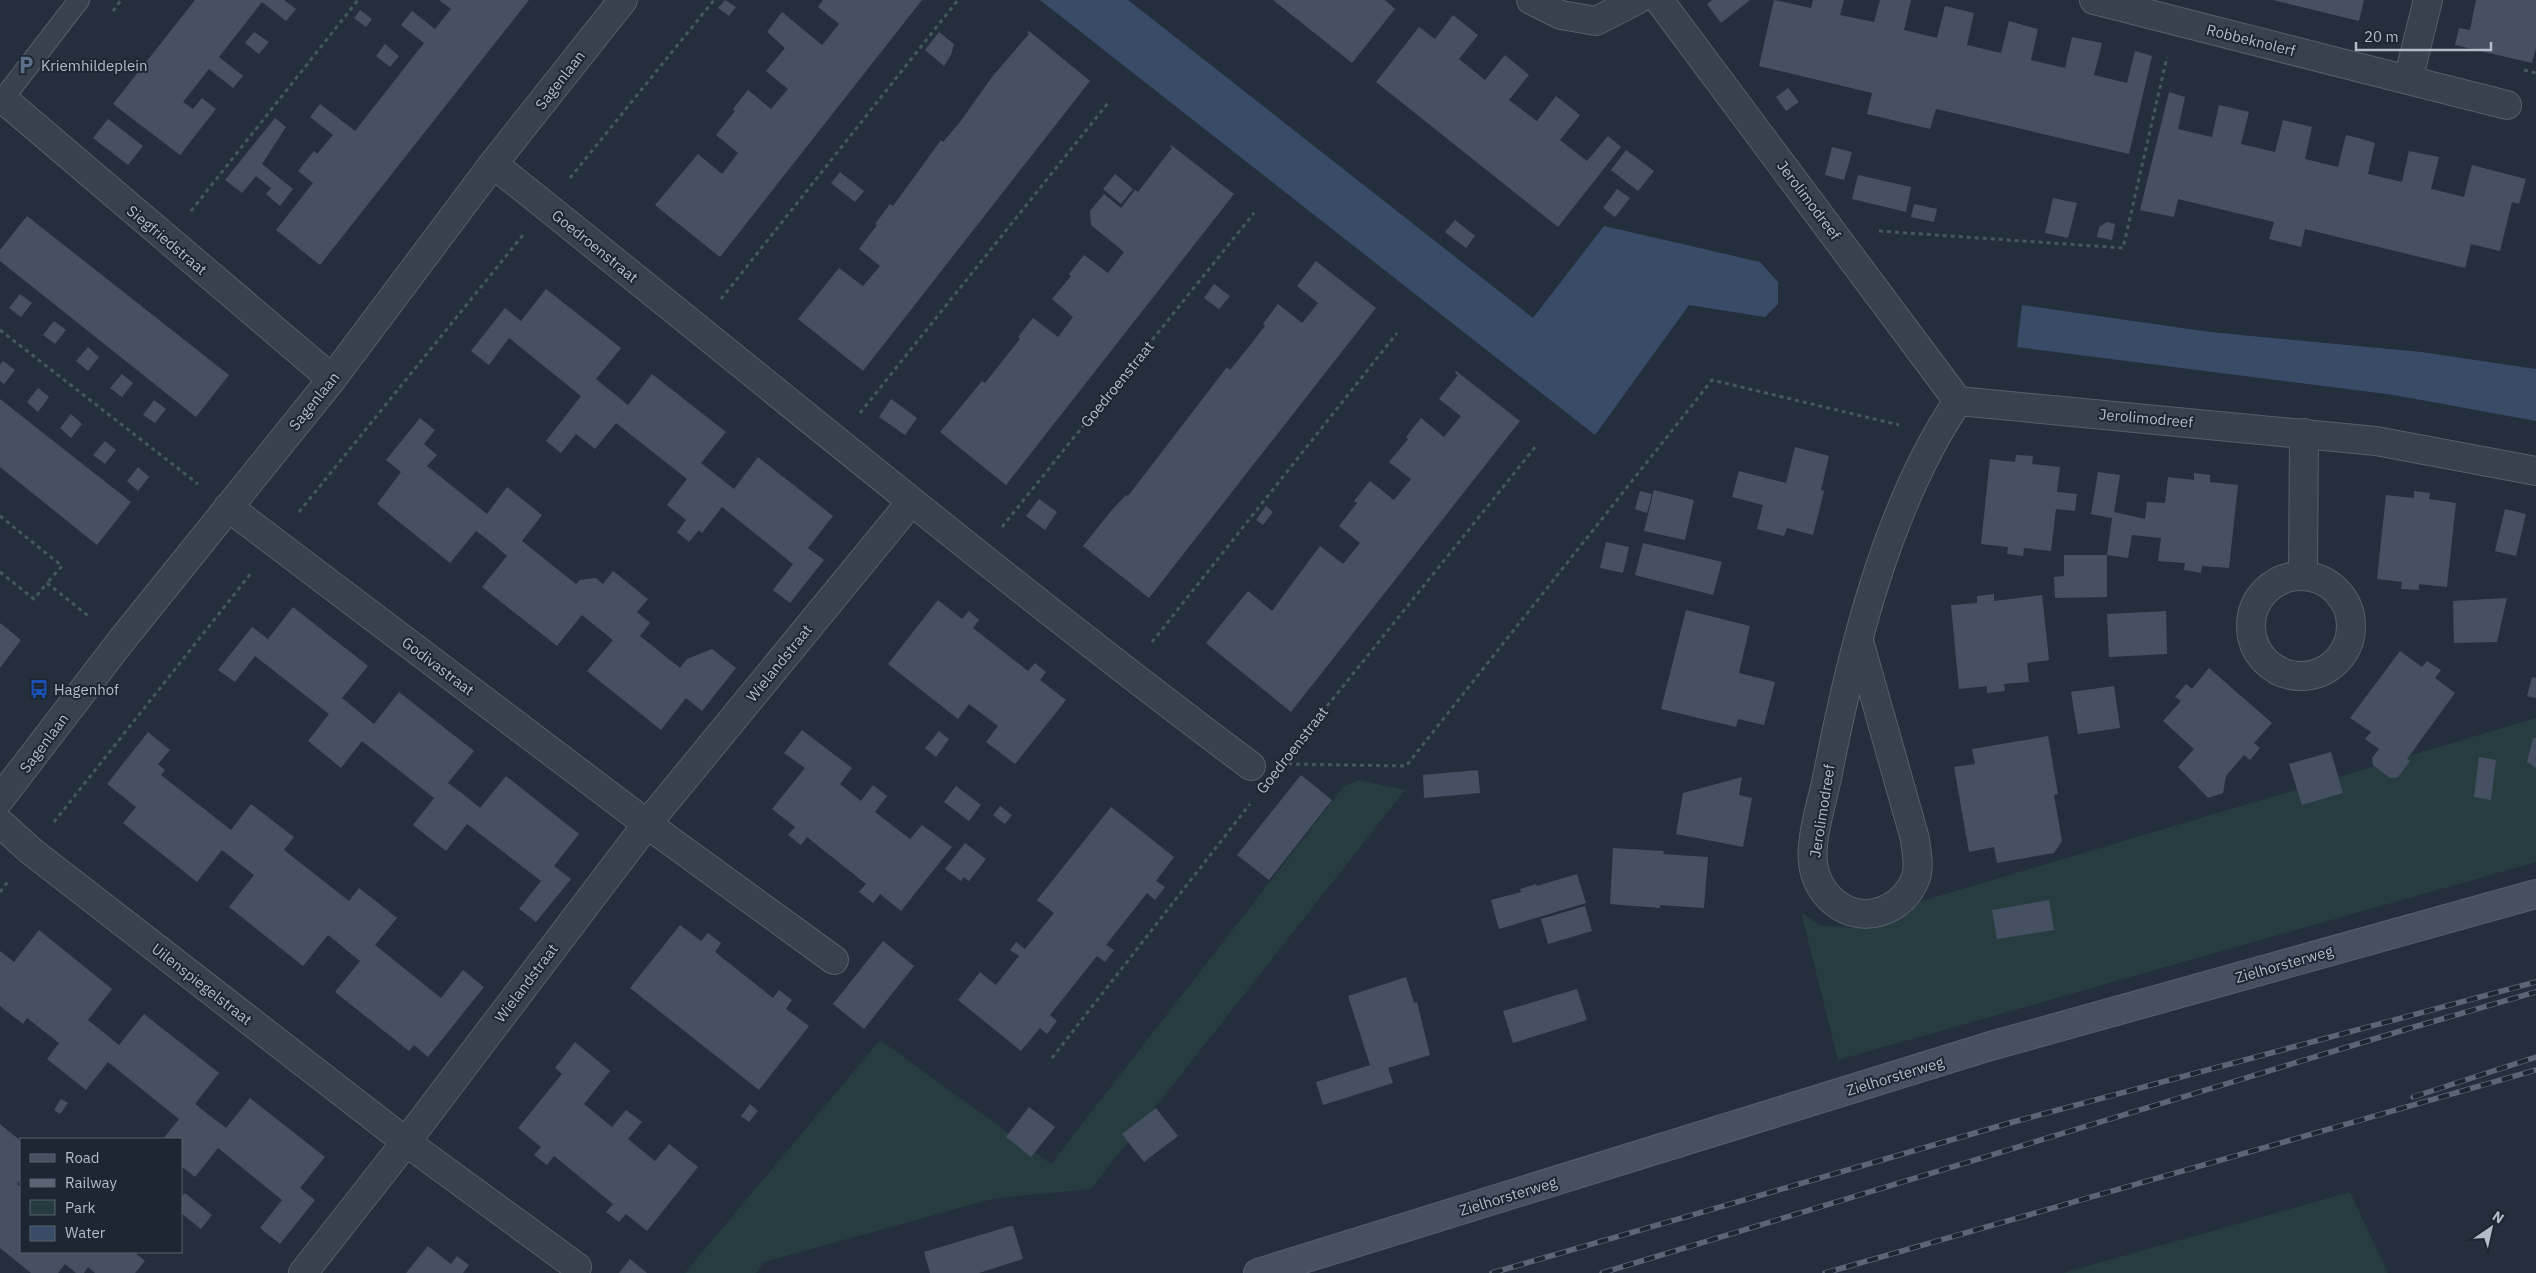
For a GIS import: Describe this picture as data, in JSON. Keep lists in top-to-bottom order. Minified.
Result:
{"streets":{"main road":["Zielhorsterweg"],"street":["Robbeknolerf","Sagenlaan","Jerolimodreef","Siegfriedstraat","Goedroenstraat","Wielandstraat","Godivastraat","Uilenspiegelstraat"]},"crossings":[["Sagenlaan","Siegfriedstraat"],["Sagenlaan","Goedroenstraat"],["Sagenlaan","Godivastraat"],["Jerolimodreef","Goedroenstraat"],["Goedroenstraat","Wielandstraat"],["Wielandstraat","Godivastraat"],["Wielandstraat","Uilenspiegelstraat"]],"places":{"parking":["Kriemhildeplein"],"bus stop":["Hagenhof"]},"legend":["Road","Railway","Park","Water"],"scale_bar":"20 m","north":"top right"}
